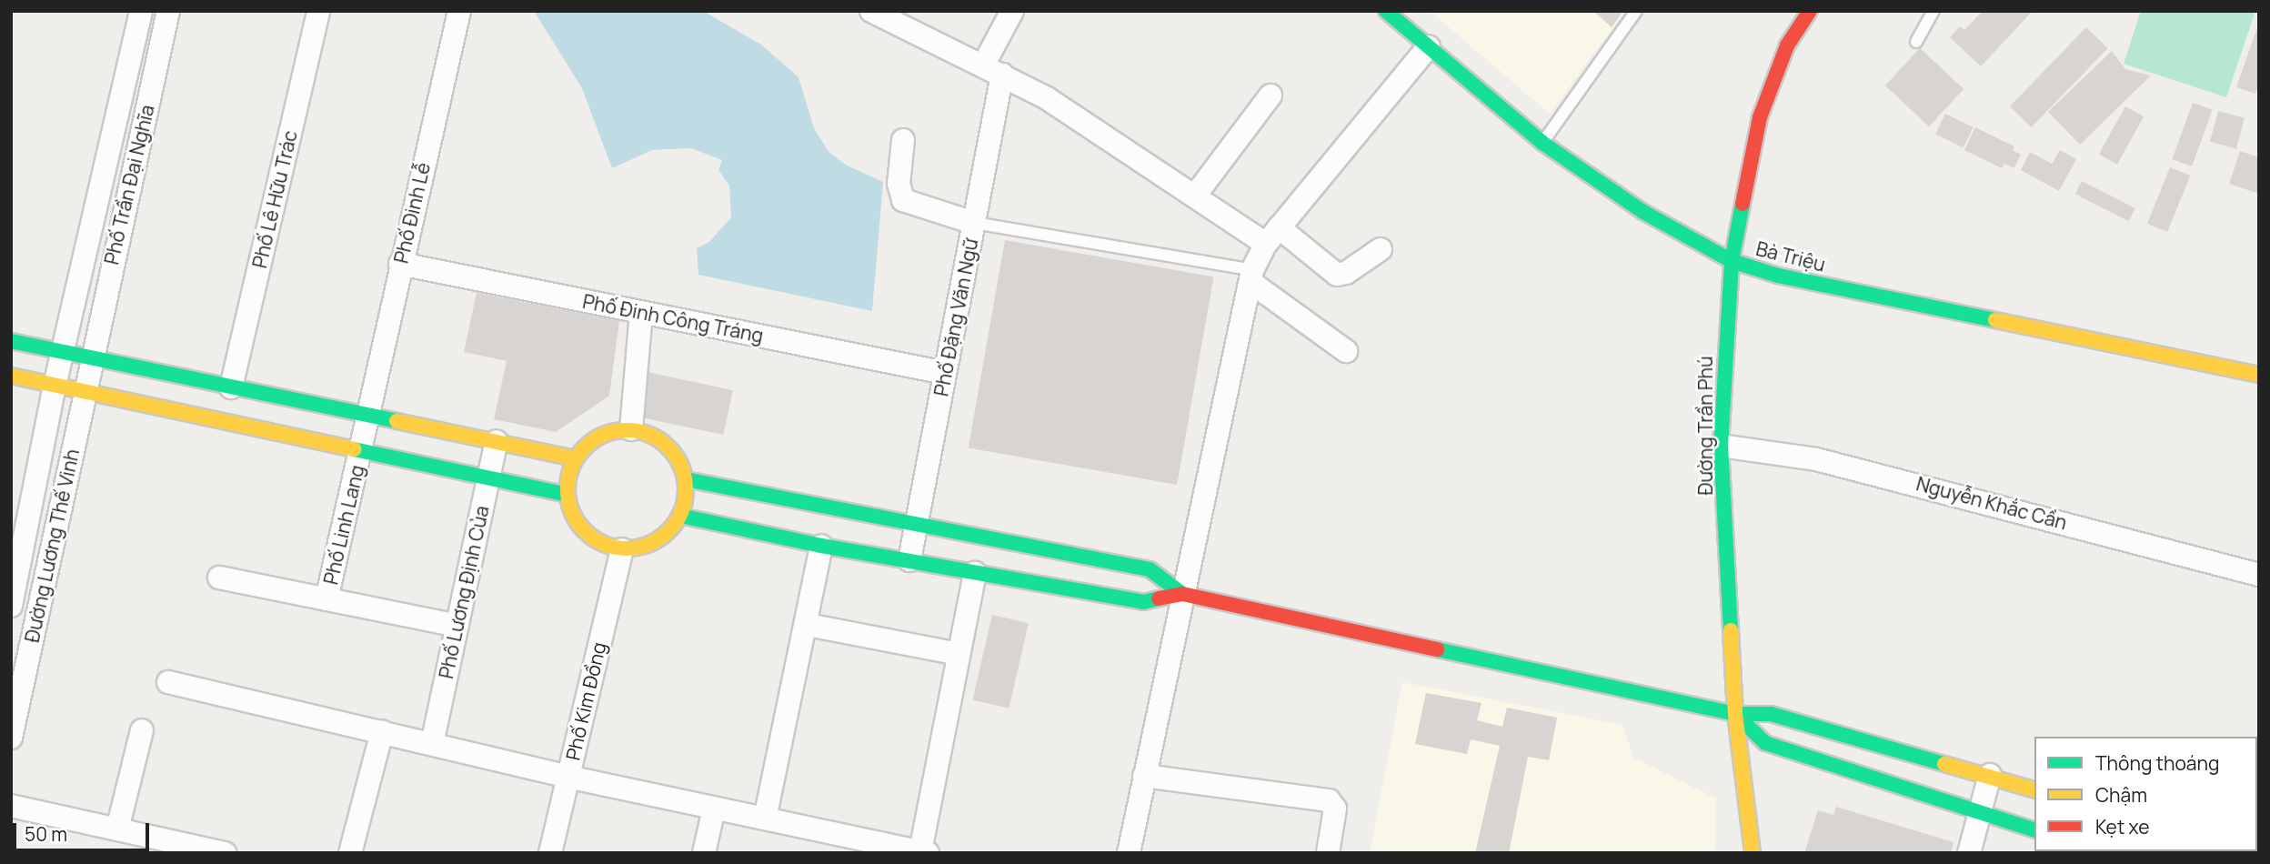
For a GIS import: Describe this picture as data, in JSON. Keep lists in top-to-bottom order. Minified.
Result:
{"streets":{"street":["Phố Trần Đại Nghĩa","Phố Lê Hữu Trác","Phố Đinh Lễ","Bà Triệu","Phố Đặng Văn Ngữ","Phố Đinh Công Tráng","Đường Trần Phú","Nguyễn Khắc Cần","Phố Linh Lang","Đường Lương Thế Vinh","Phố Lương Định Của","Phố Kim Đồng"]},"crossings":[["Phố Trần Đại Nghĩa","Đường Lương Thế Vinh"],["Phố Đinh Lễ","Phố Đinh Công Tráng"],["Phố Đinh Lễ","Phố Linh Lang"],["Bà Triệu","Đường Trần Phú"],["Phố Đặng Văn Ngữ","Phố Đinh Công Tráng"],["Đường Trần Phú","Nguyễn Khắc Cần"],["Phố Linh Lang","Phố Lương Định Của"]],"legend":["Thông thoáng","Chậm","Kẹt xe"],"scale_bar":"50 m"}
